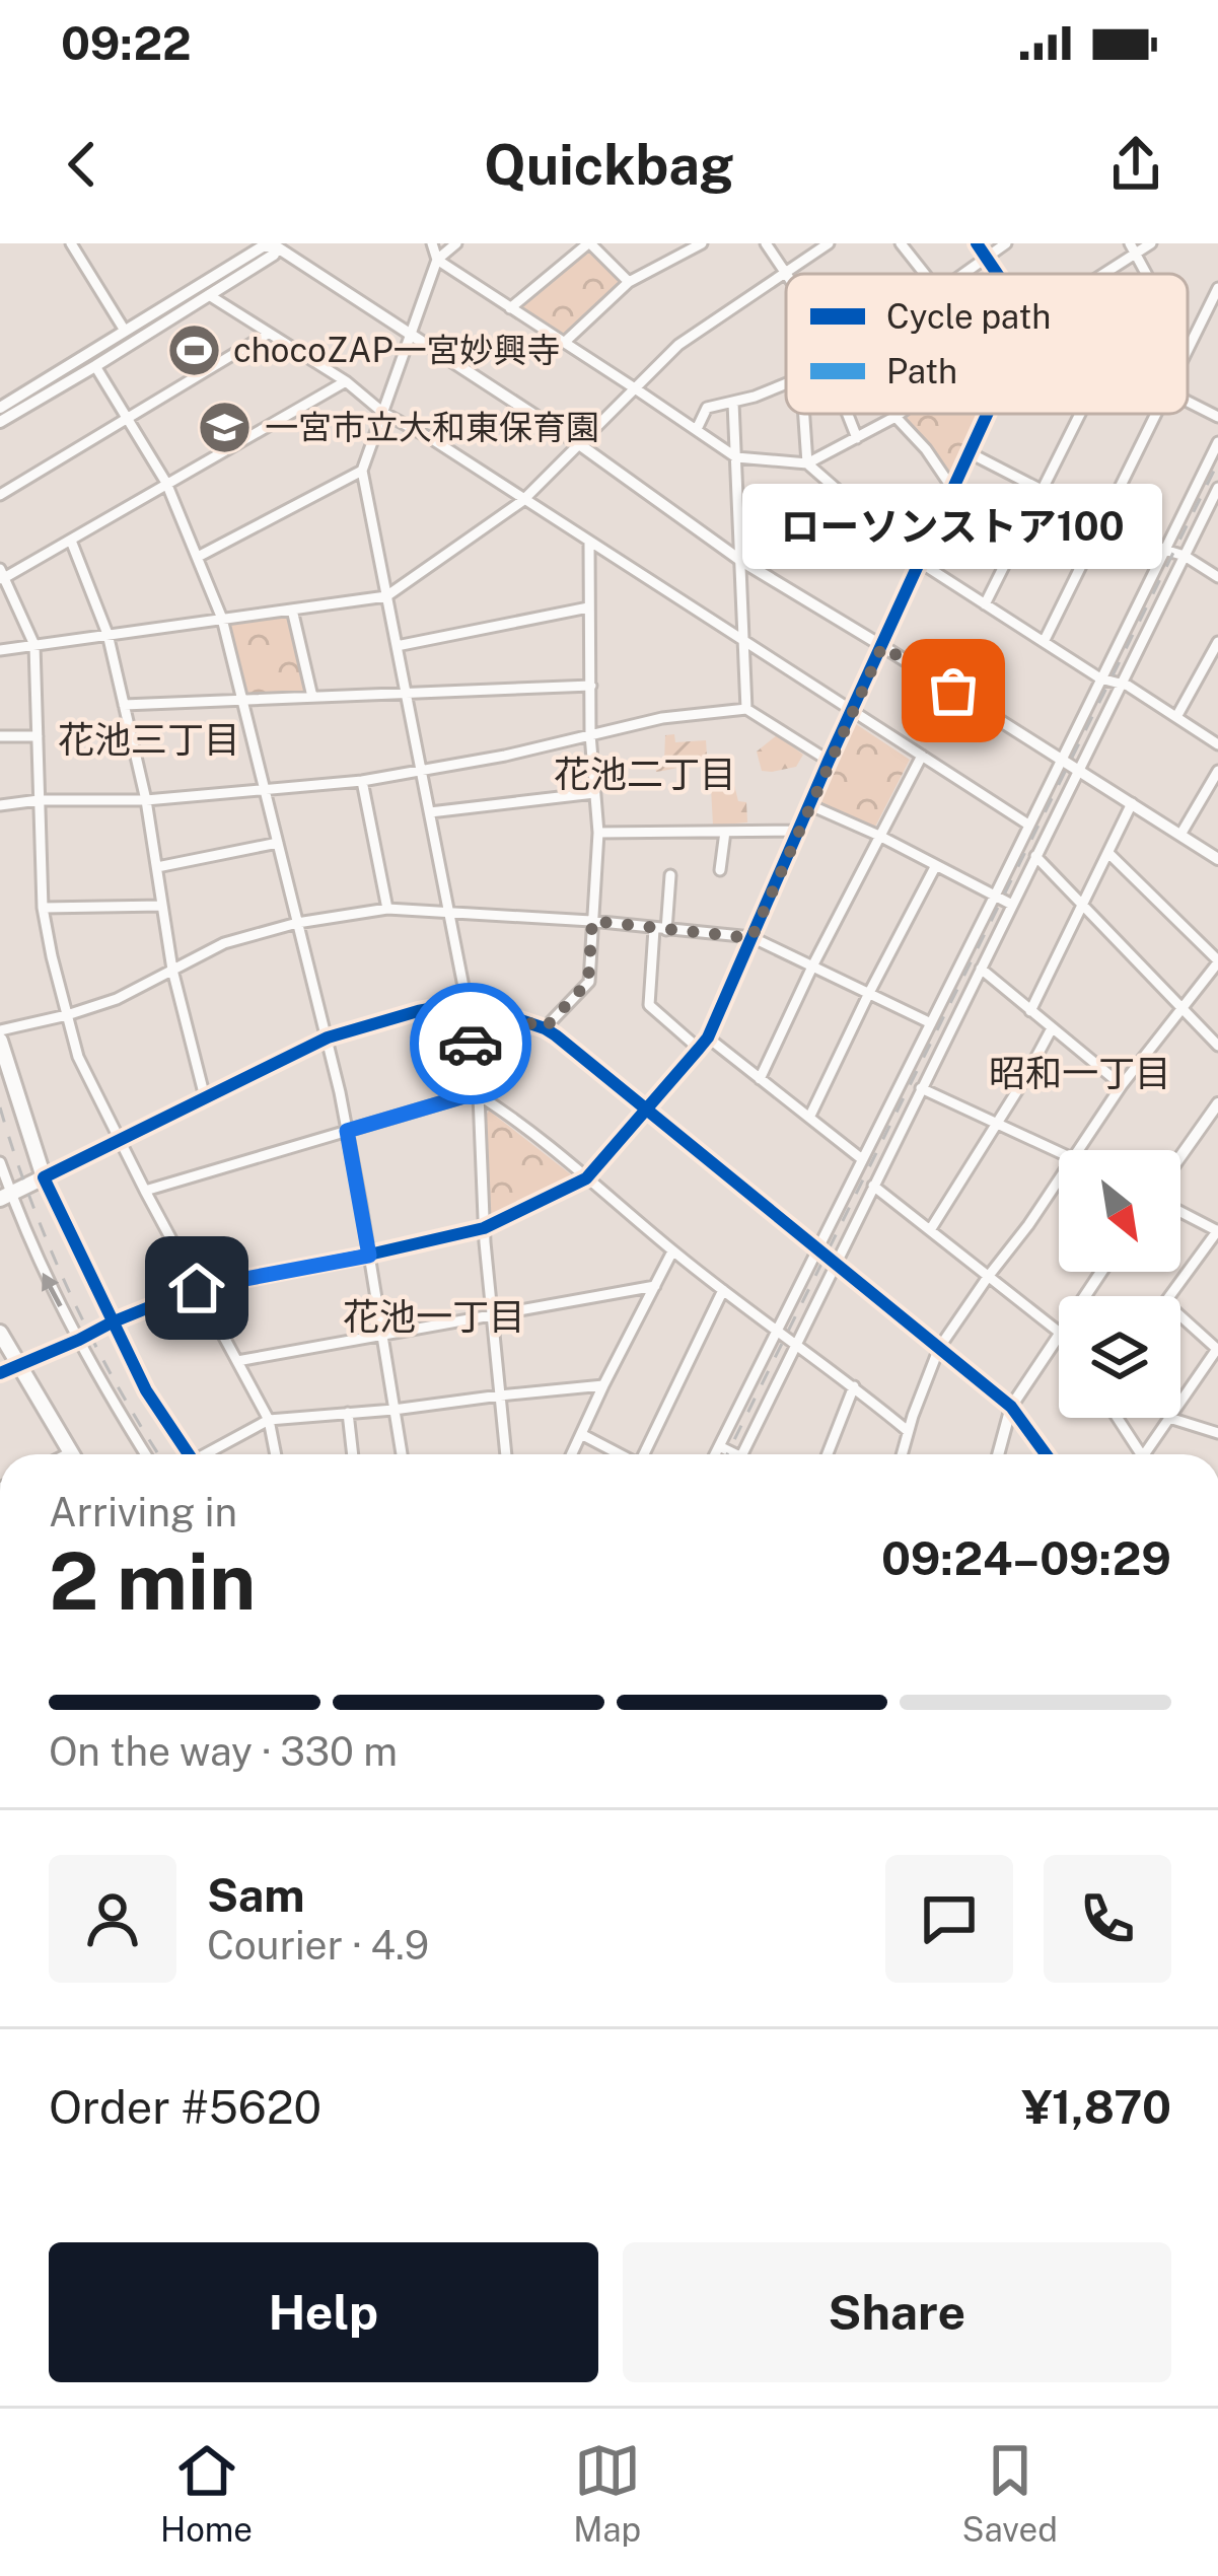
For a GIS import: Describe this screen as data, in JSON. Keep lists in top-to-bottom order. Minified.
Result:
{"districts":["花池三丁目","花池二丁目","昭和一丁目","花池一丁目"],"places":{"sports":["chocoZAP一宮妙興寺"],"school or university":["一宮市立大和東保育園"],"other":["ローソンストア100"]},"legend":["Cycle path","Path"],"north":"bottom right","page":{"status":"09:22","header":"Quickbag","bubble":"ローソンストア100","heading":["2 min","Arriving in","09:24–09:29"],"panel":["Sam","Courier · 4.9","Order #5620","¥1,870"],"bar":"On the way · 330 m","buttons":["Help","Share"],"tabs":["Home","Map","Saved"]}}
